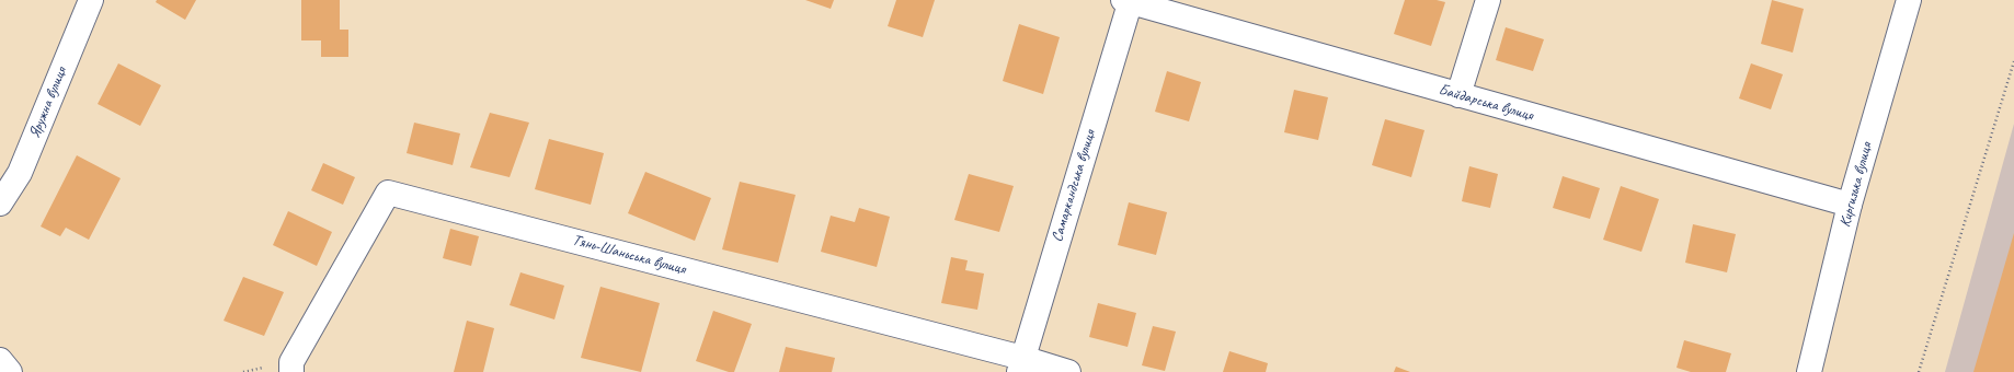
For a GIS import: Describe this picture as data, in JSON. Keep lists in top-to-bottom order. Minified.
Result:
{"streets":{"street":["Яружна вулиця","Байдарська вулиця","Киргизька вулиця","Самаркандська вулиця","Тянь-Шаньська вулиця"]},"crossings":[["Байдарська вулиця","Киргизька вулиця"],["Байдарська вулиця","Самаркандська вулиця"],["Самаркандська вулиця","Тянь-Шаньська вулиця"]]}
